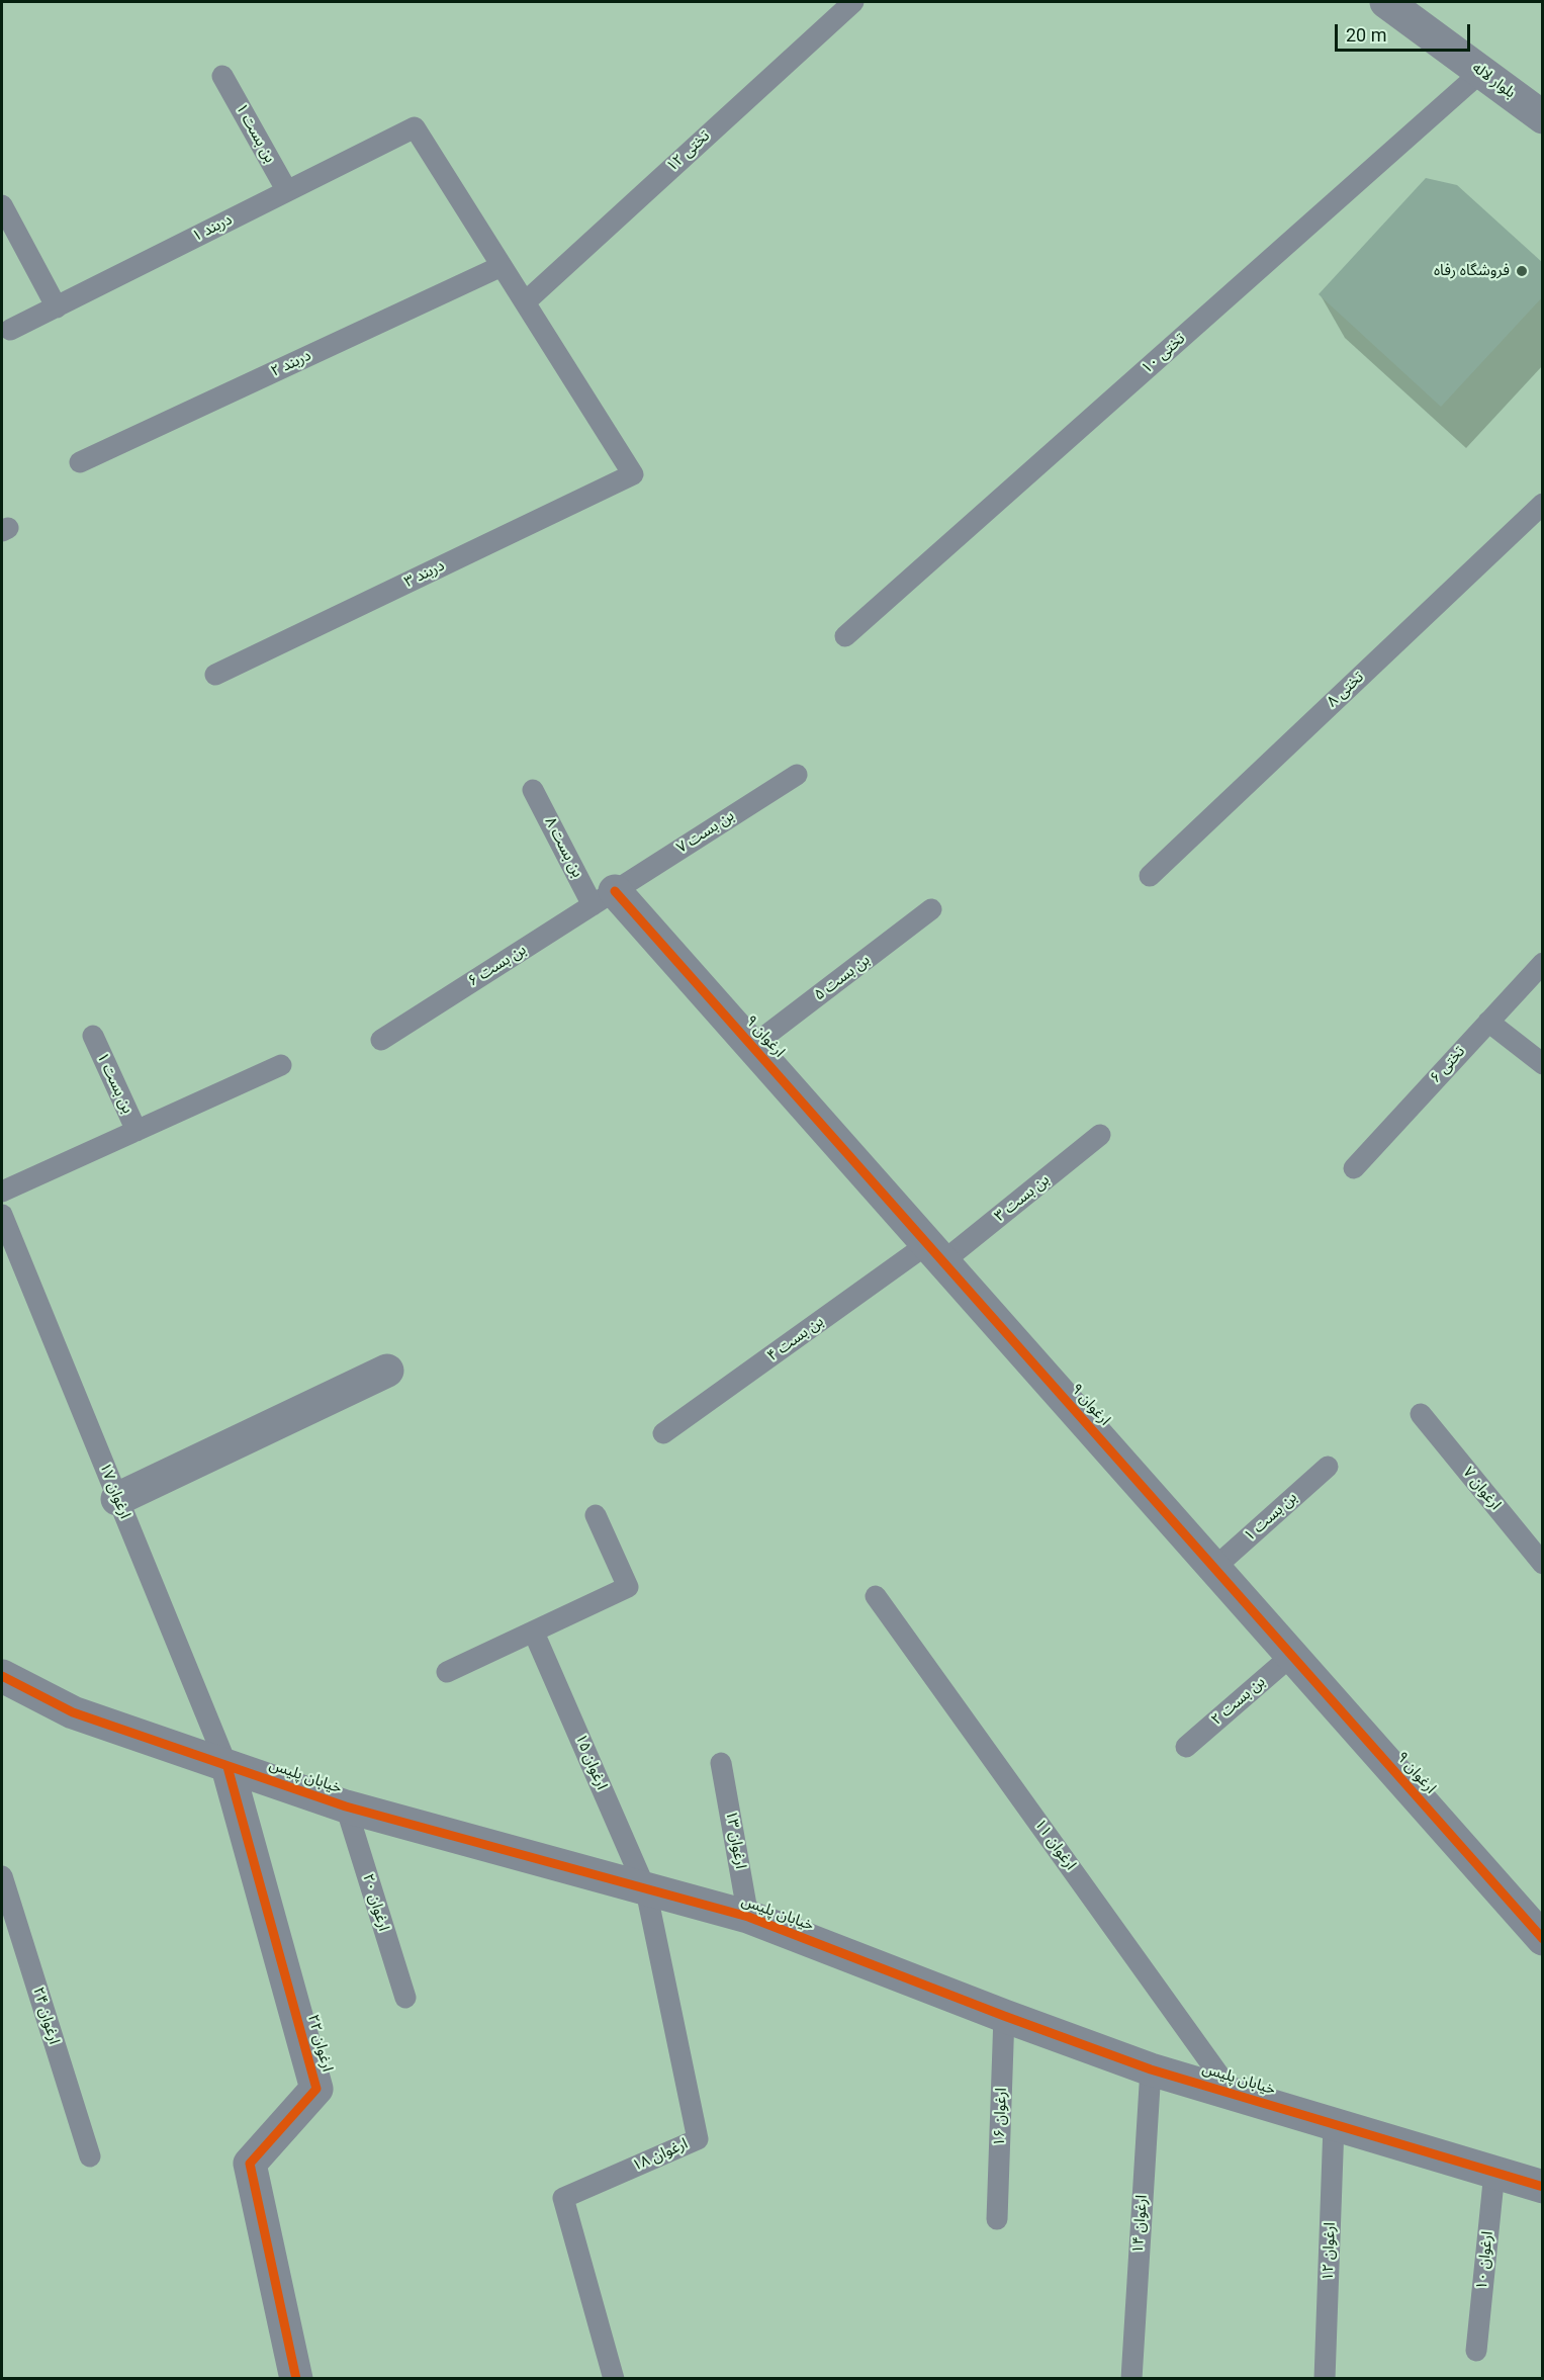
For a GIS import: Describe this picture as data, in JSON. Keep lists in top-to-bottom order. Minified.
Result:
{"streets":{"street":["بلوار لاله","ارغوان ۹","خیابان پلیس","ارغوان ۲۲"],"lane":["بن بست ۱","تختی ۱۲","دربند ۱","تختی ۱۰","دربند ۲","دربند ۳","تختی ۸","بن بست ۷","بن بست ۸","بن بست ۶","بن بست ۵","تختی ۶","بن بست ۳","بن بست ۴","ارغوان ۷","ارغوان ۱۷","بن بست ۲","ارغوان ۱۵","ارغوان ۱۳","ارغوان ۱۱","ارغوان ۲۰","ارغوان ۲۴","ارغوان ۱۶","ارغوان ۱۸","ارغوان ۱۴","ارغوان ۱۲","ارغوان ۱۰"]},"crossings":[["بلوار لاله","تختی ۱۰"],["بن بست ۱","دربند ۱"],["بن بست ۱","ارغوان ۹"],["تختی ۱۲","دربند ۳"],["دربند ۱","دربند ۲"],["بن بست ۷","بن بست ۸"],["بن بست ۷","بن بست ۶"],["بن بست ۷","ارغوان ۹"],["بن بست ۸","بن بست ۶"],["بن بست ۸","ارغوان ۹"],["بن بست ۶","ارغوان ۹"],["بن بست ۵","ارغوان ۹"],["ارغوان ۹","بن بست ۳"],["ارغوان ۹","بن بست ۴"],["ارغوان ۹","بن بست ۲"],["بن بست ۳","بن بست ۴"],["ارغوان ۱۷","خیابان پلیس"],["ارغوان ۱۷","ارغوان ۲۲"],["ارغوان ۱۵","خیابان پلیس"],["ارغوان ۱۵","ارغوان ۱۸"],["خیابان پلیس","ارغوان ۱۳"],["خیابان پلیس","ارغوان ۱۱"],["خیابان پلیس","ارغوان ۲۰"],["خیابان پلیس","ارغوان ۲۲"],["خیابان پلیس","ارغوان ۱۶"],["خیابان پلیس","ارغوان ۱۸"],["خیابان پلیس","ارغوان ۱۴"],["خیابان پلیس","ارغوان ۱۲"],["خیابان پلیس","ارغوان ۱۰"]],"places":["فروشگاه رفاه"],"scale_bar":"20 m"}
